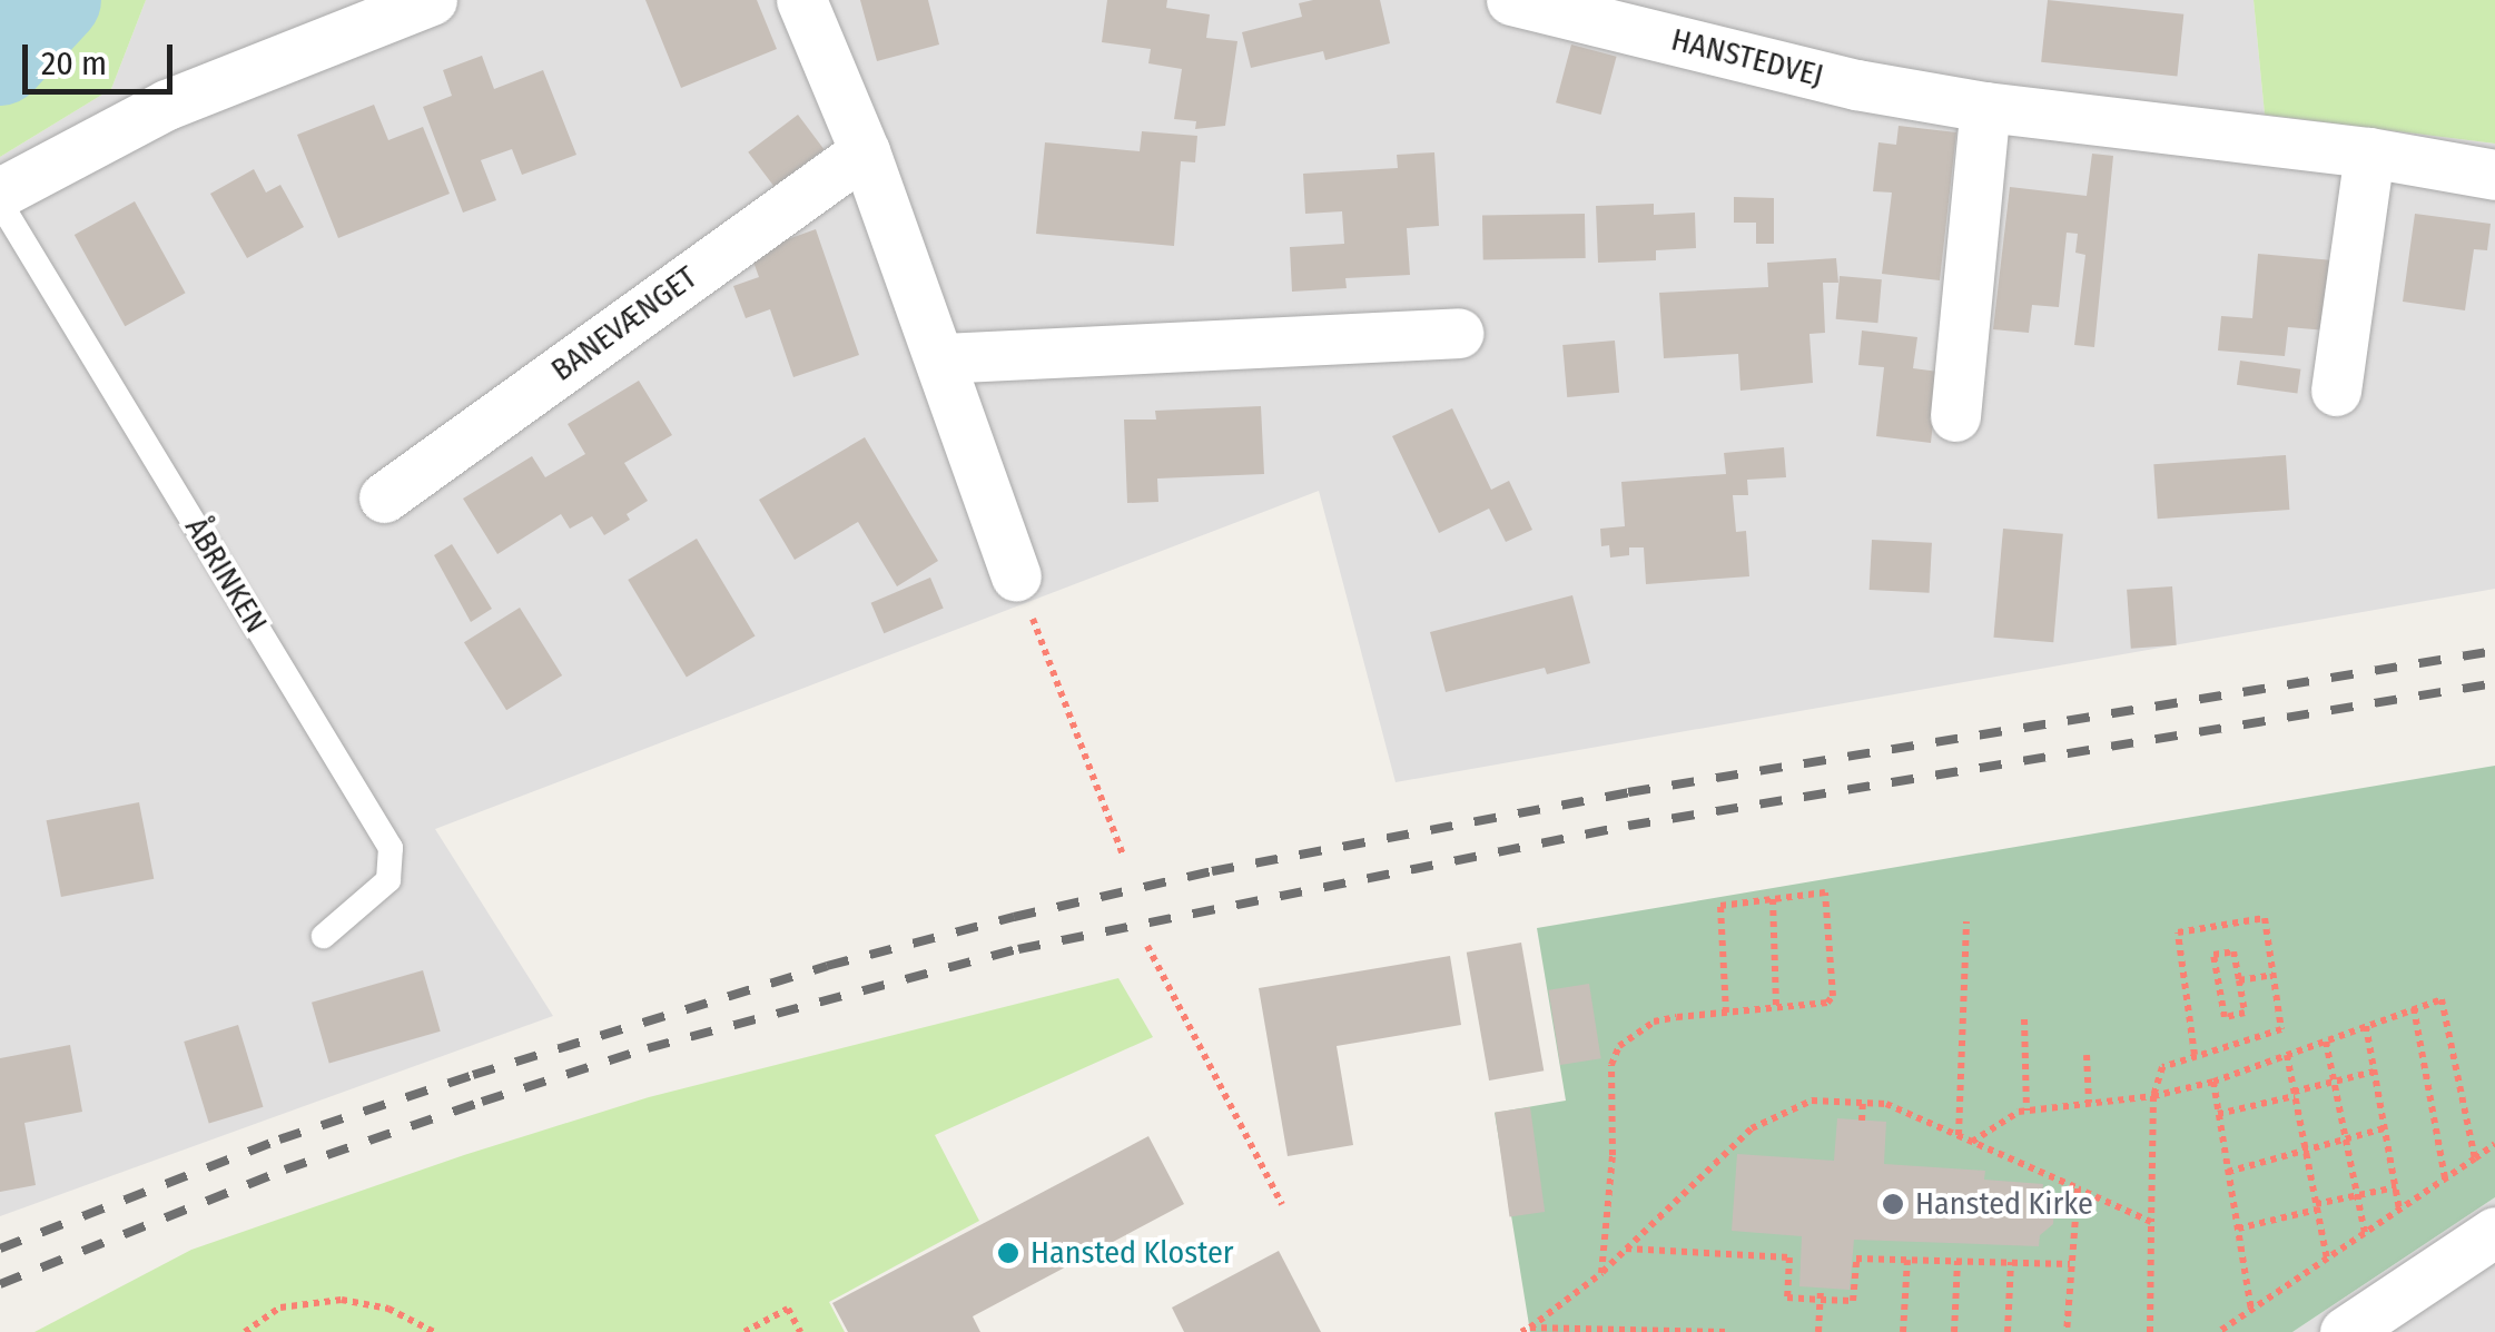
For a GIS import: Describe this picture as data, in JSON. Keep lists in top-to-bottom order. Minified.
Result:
{"streets":{"street":["HANSTEDVEJ","BANEVÆNGET"],"lane":["ÅBRINKEN"]},"places":["Hansted Kirke","Hansted Kloster"],"scale_bar":"20 m"}
